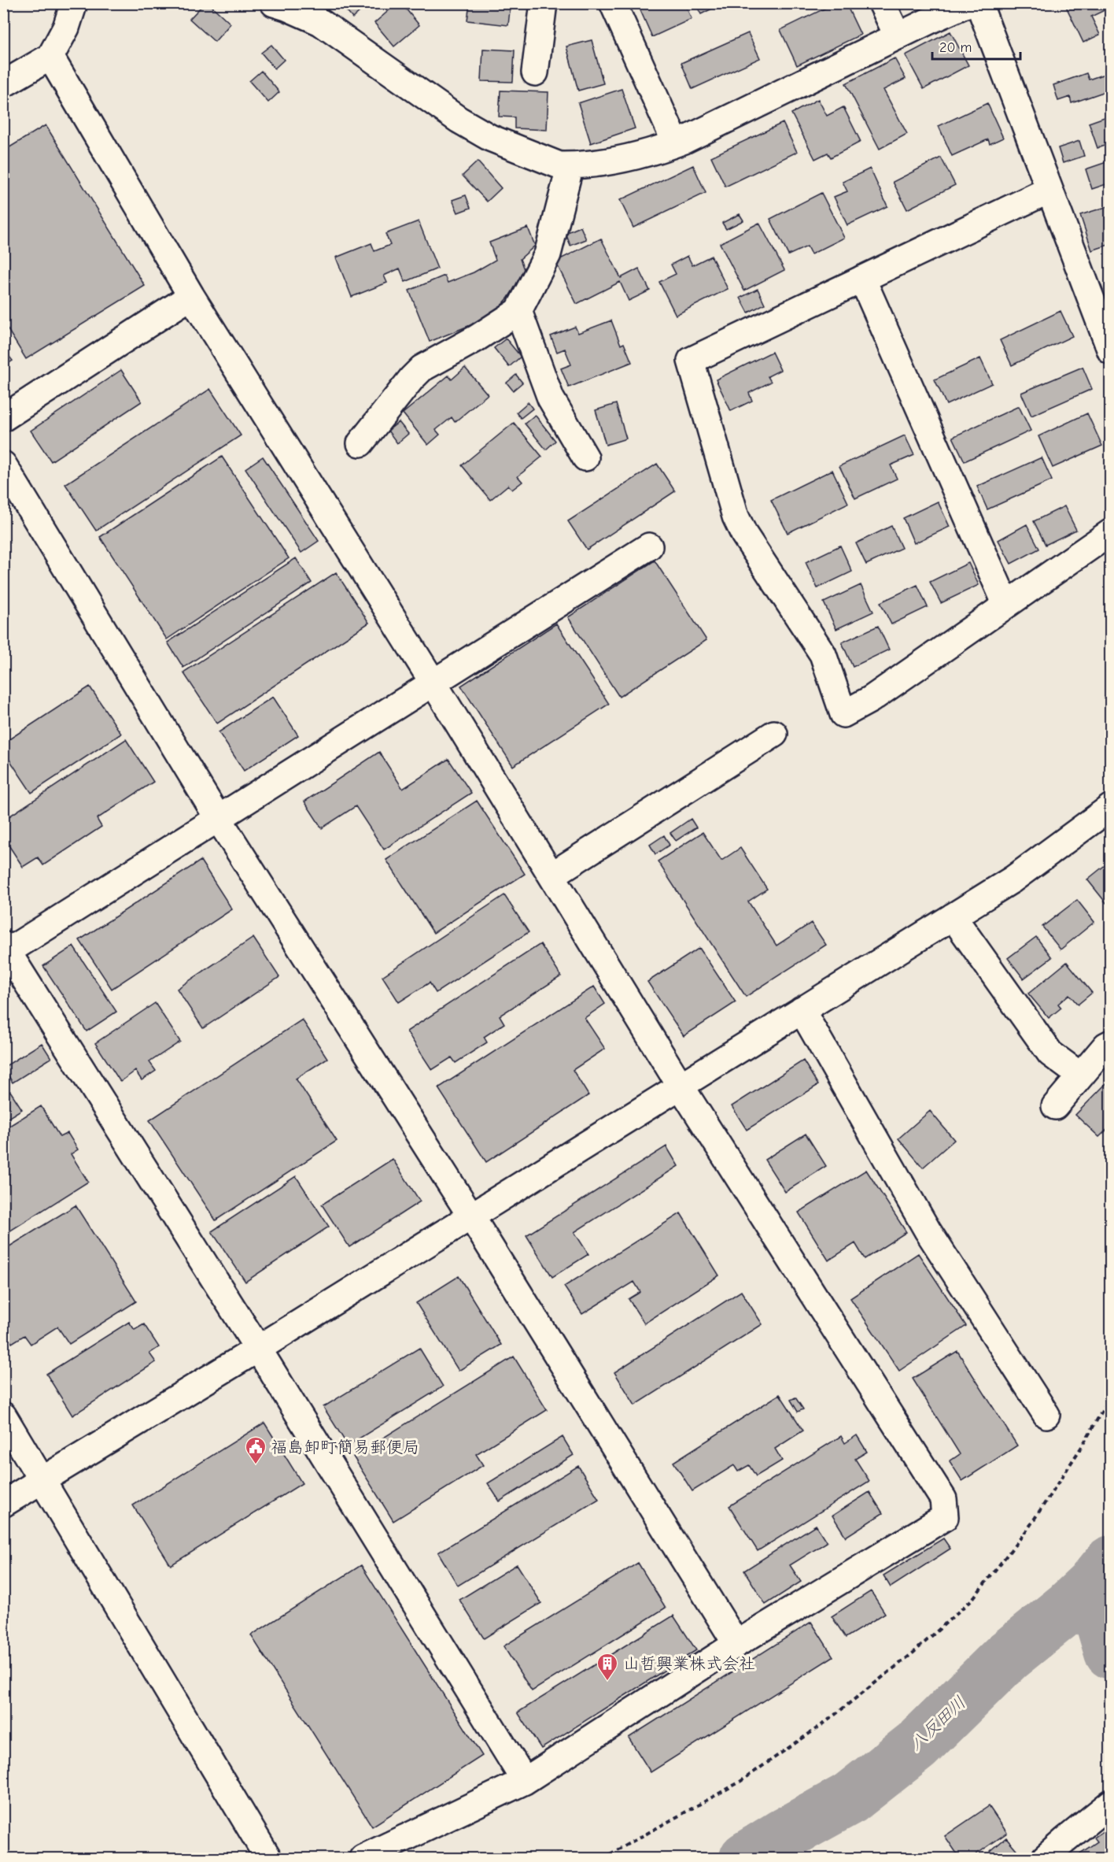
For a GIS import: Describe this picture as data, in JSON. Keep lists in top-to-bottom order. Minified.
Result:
{"water":["八反田川"],"places":{"public building":["福島卸町簡易郵便局"],"building":["山哲興業株式会社"]},"scale_bar":"20 m"}
